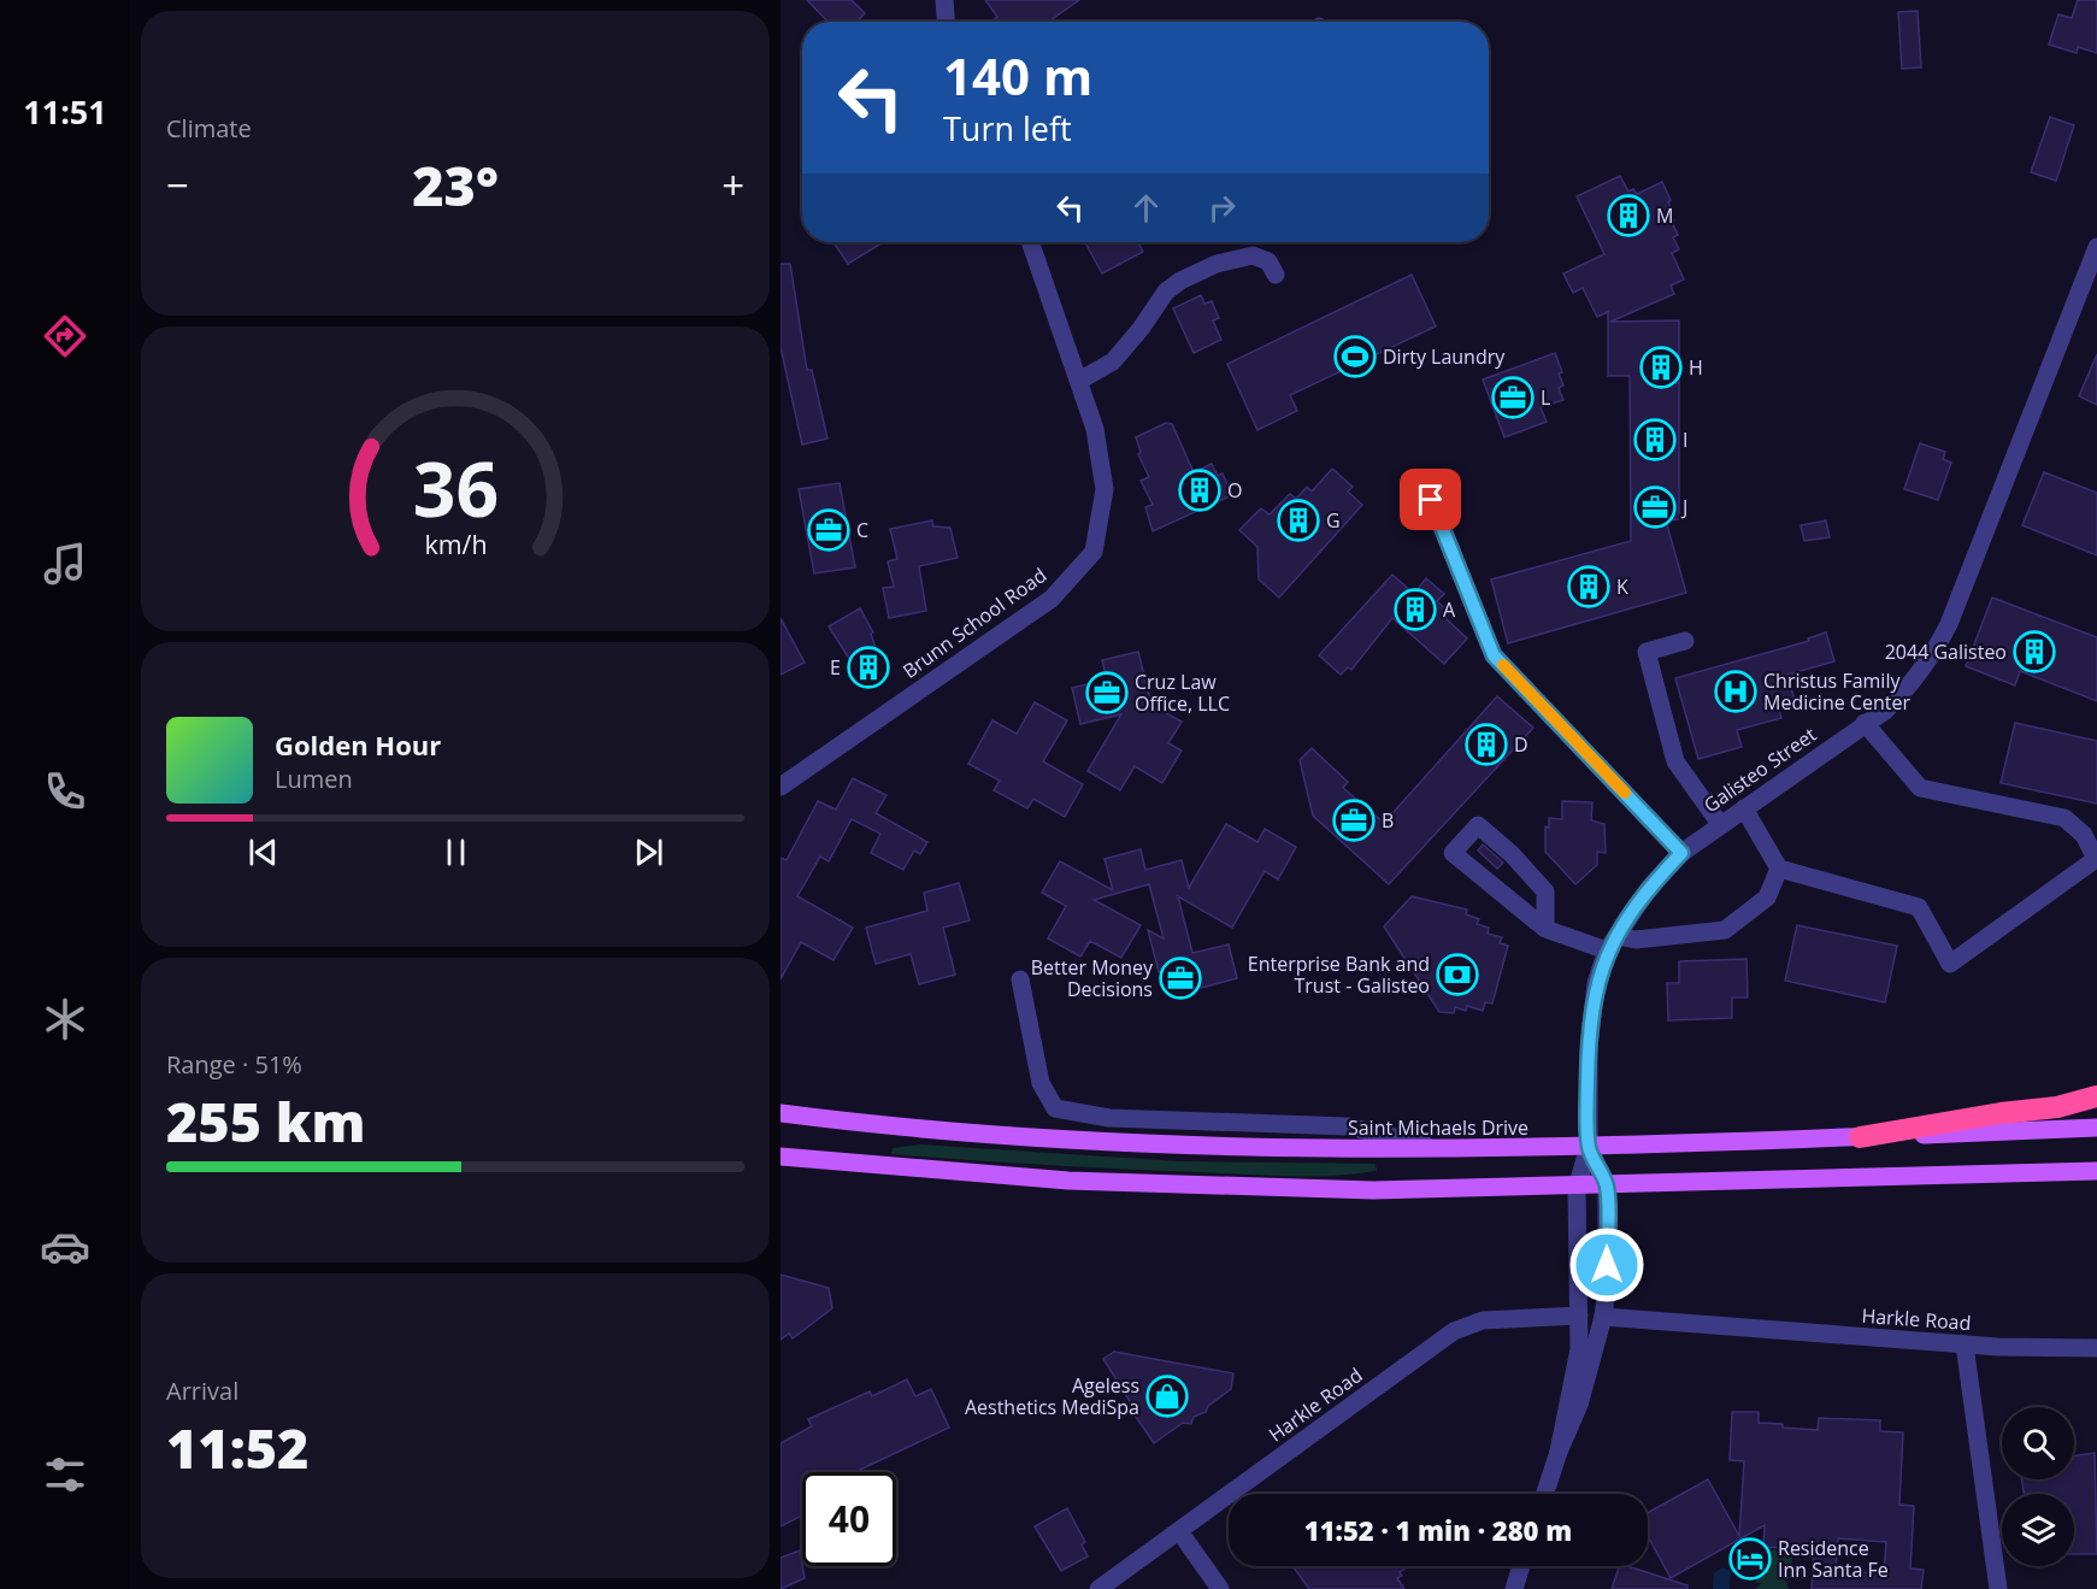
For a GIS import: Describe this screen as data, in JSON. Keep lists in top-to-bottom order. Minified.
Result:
{"streets":{"main road":["Saint Michaels Drive"],"street":["Brunn School Road","Galisteo Street","Harkle Road"]},"crossings":[["Galisteo Street","Saint Michaels Drive"],["Galisteo Street","Harkle Road"]],"places":{"building":["M","H","I","O","G","K","A","2044 Galisteo","E","D"],"sports":["Dirty Laundry"],"office":["L","J","C","Cruz Law Office, LLC","B","Better Money Decisions"],"hospital":["Christus Family Medicine Center"],"bank":["Enterprise Bank and Trust - Galisteo"],"shop":["Ageless Aesthetics MediSpa"],"hotel":["Residence Inn Santa Fe"]},"page":{"tabs":"11:51","tile":["Climate",["Range · 51%","255 km"],["Arrival","11:52"]],"turn":["140 m","Turn left"],"heat":["−","23°","+"],"song":["Golden Hour","Lumen"],"limit":"40","trip":"11:52 · 1 min · 280 m","gauge":["36","km/h"]}}
